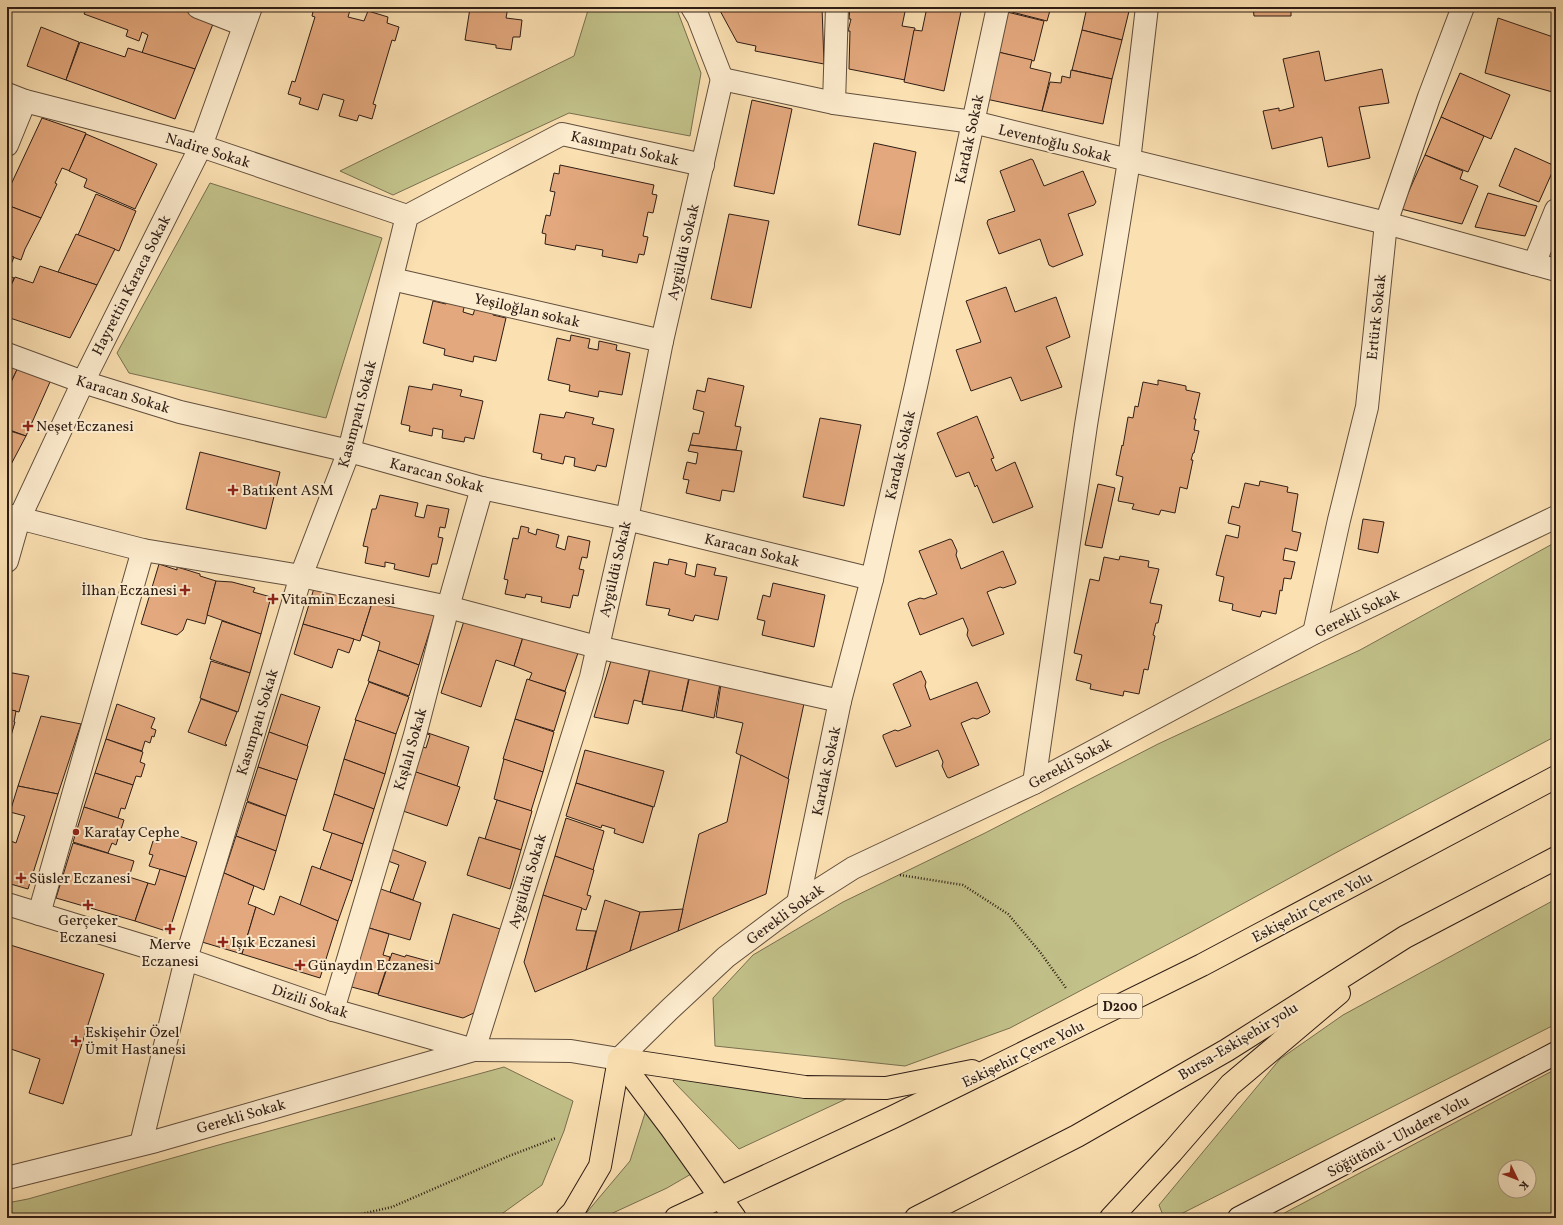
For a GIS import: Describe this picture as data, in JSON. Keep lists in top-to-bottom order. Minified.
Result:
{"streets":{"highway":["Eskişehir Çevre Yolu","D200","Bursa-Eskişehir yolu"],"street":["Kardak Sokak","Leventoğlu Sokak","Kasımpatı Sokak","Nadire Sokak","Aygüldü Sokak","Hayrettin Karaca Sokak","Yeşiloğlan sokak","Ertürk Sokak","Karacan Sokak","Gerekli Sokak","Kışlalı Sokak","Dizili Sokak","Söğütönü - Uludere Yolu"]},"crossings":[["Kardak Sokak","Leventoğlu Sokak"],["Kardak Sokak","Karacan Sokak"],["Kardak Sokak","Gerekli Sokak"],["Leventoğlu Sokak","Aygüldü Sokak"],["Leventoğlu Sokak","Ertürk Sokak"],["Kasımpatı Sokak","Nadire Sokak"],["Kasımpatı Sokak","Aygüldü Sokak"],["Kasımpatı Sokak","Yeşiloğlan sokak"],["Kasımpatı Sokak","Karacan Sokak"],["Kasımpatı Sokak","Gerekli Sokak"],["Kasımpatı Sokak","Dizili Sokak"],["Nadire Sokak","Hayrettin Karaca Sokak"],["Aygüldü Sokak","Yeşiloğlan sokak"],["Aygüldü Sokak","Karacan Sokak"],["Aygüldü Sokak","Gerekli Sokak"],["Aygüldü Sokak","Dizili Sokak"],["Hayrettin Karaca Sokak","Karacan Sokak"],["Ertürk Sokak","Gerekli Sokak"],["Karacan Sokak","Kışlalı Sokak"],["Gerekli Sokak","Dizili Sokak"],["Kışlalı Sokak","Dizili Sokak"]],"places":{"health":["Neşet Eczanesi","Batıkent ASM","İlhan Eczanesi","Vitamin Eczanesi","Süsler Eczanesi","Gerçeker Eczanesi","Merve Eczanesi","Işık Eczanesi","Günaydın Eczanesi","Eskişehir Özel Ümit Hastanesi"],"other":["Karatay Cephe"]},"north":"bottom right"}
